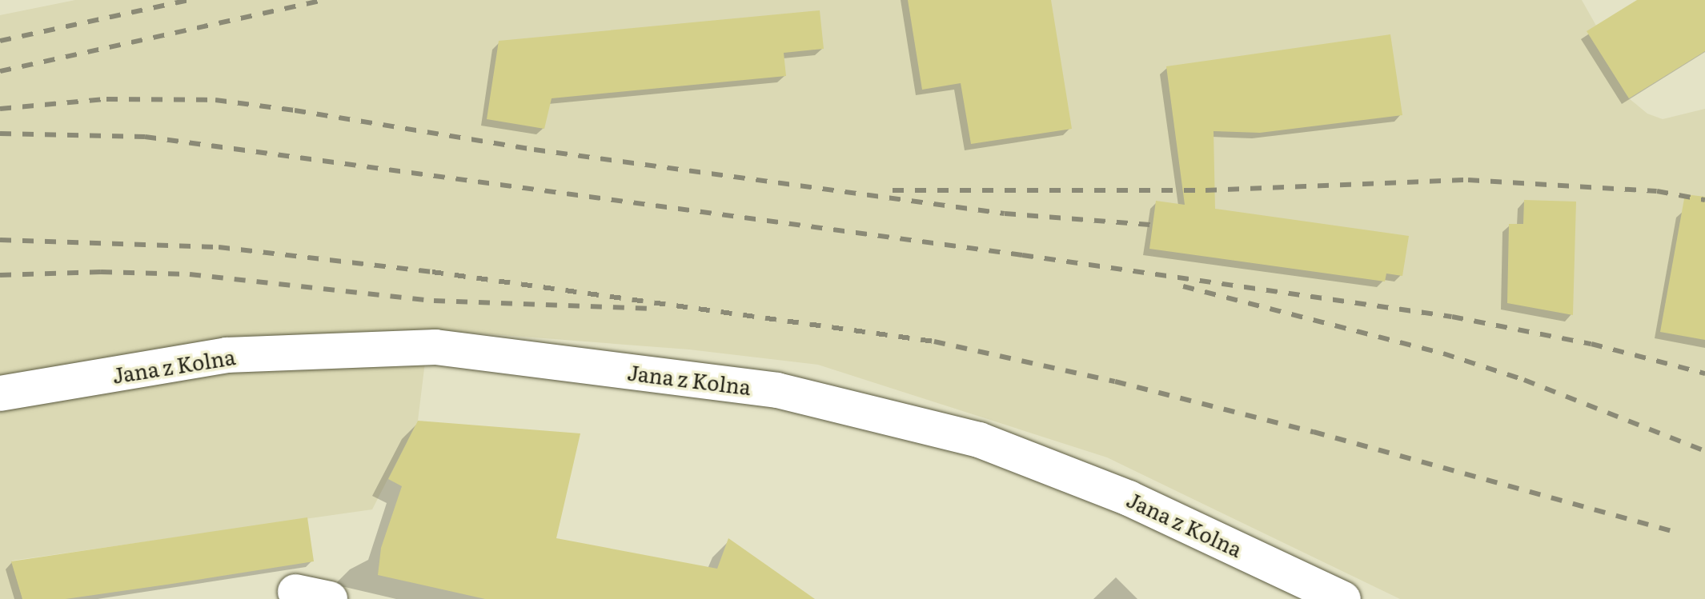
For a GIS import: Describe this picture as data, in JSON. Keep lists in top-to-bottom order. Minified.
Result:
{"streets":{"street":["Jana z Kolna"]}}
